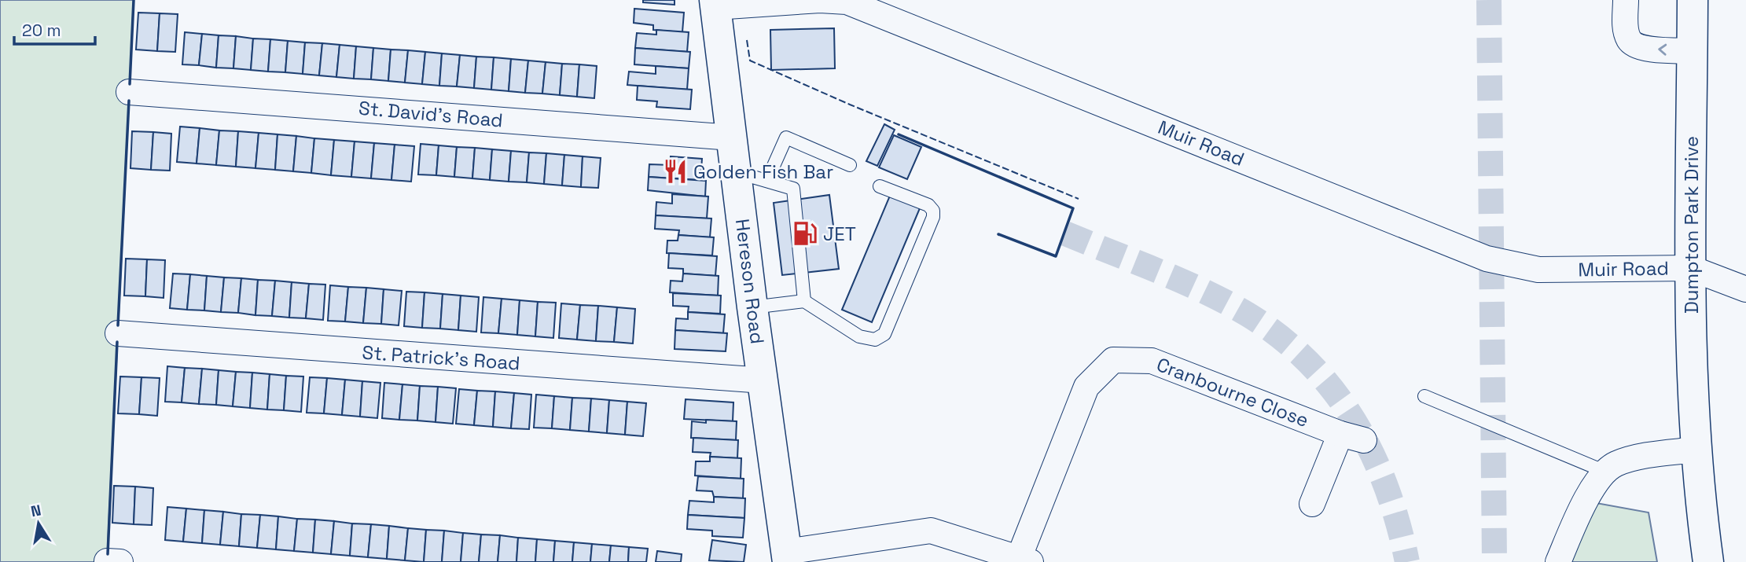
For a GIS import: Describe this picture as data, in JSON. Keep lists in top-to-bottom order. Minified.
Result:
{"streets":{"street":["St. David's Road","Muir Road","Dumpton Park Drive","Hereson Road","St. Patrick's Road","Cranbourne Close"]},"crossings":[["St. David's Road","Hereson Road"],["Muir Road","Dumpton Park Drive"],["Muir Road","Hereson Road"],["Hereson Road","St. Patrick's Road"]],"places":{"restaurant":["Golden Fish Bar"],"fuel station":["JET"]},"scale_bar":"20 m","north":"top"}
